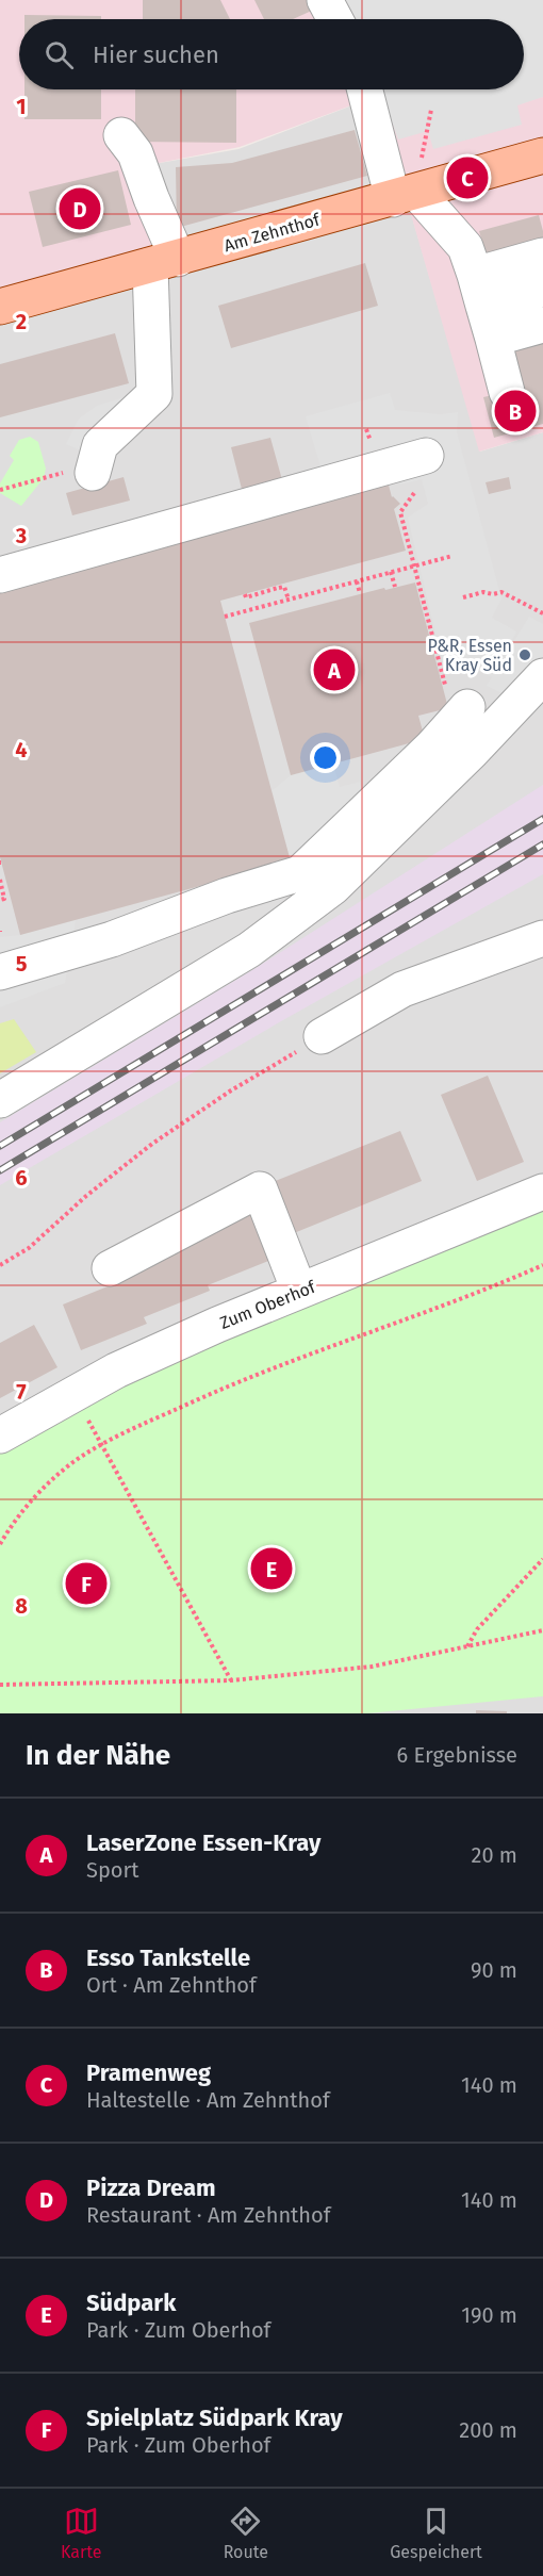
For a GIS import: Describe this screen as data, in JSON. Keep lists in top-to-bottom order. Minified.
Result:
{"streets":{"main road":["Am Zehnthof"],"street":["Zum Oberhof"]},"places":["P&R, Essen Kray Süd"],"page":{"search":"Hier suchen","pins":["C","D","B","A","E","F"],"heading":["In der Nähe","6 Ergebnisse"],"list":[{"mark":"A","name":"LaserZone Essen-Kray","note":"Sport","value":"20 m"},{"mark":"B","name":"Esso Tankstelle","note":"Ort · Am Zehnthof","value":"90 m"},{"mark":"C","name":"Pramenweg","note":"Haltestelle · Am Zehnthof","value":"140 m"},{"mark":"D","name":"Pizza Dream","note":"Restaurant · Am Zehnthof","value":"140 m"},{"mark":"E","name":"Südpark","note":"Park · Zum Oberhof","value":"190 m"},{"mark":"F","name":"Spielplatz Südpark Kray","note":"Park · Zum Oberhof","value":"200 m"}],"nav":["Karte","Route","Gespeichert"]},"grid":{"rows":["1","2","3","4","5","6","7","8"]}}
